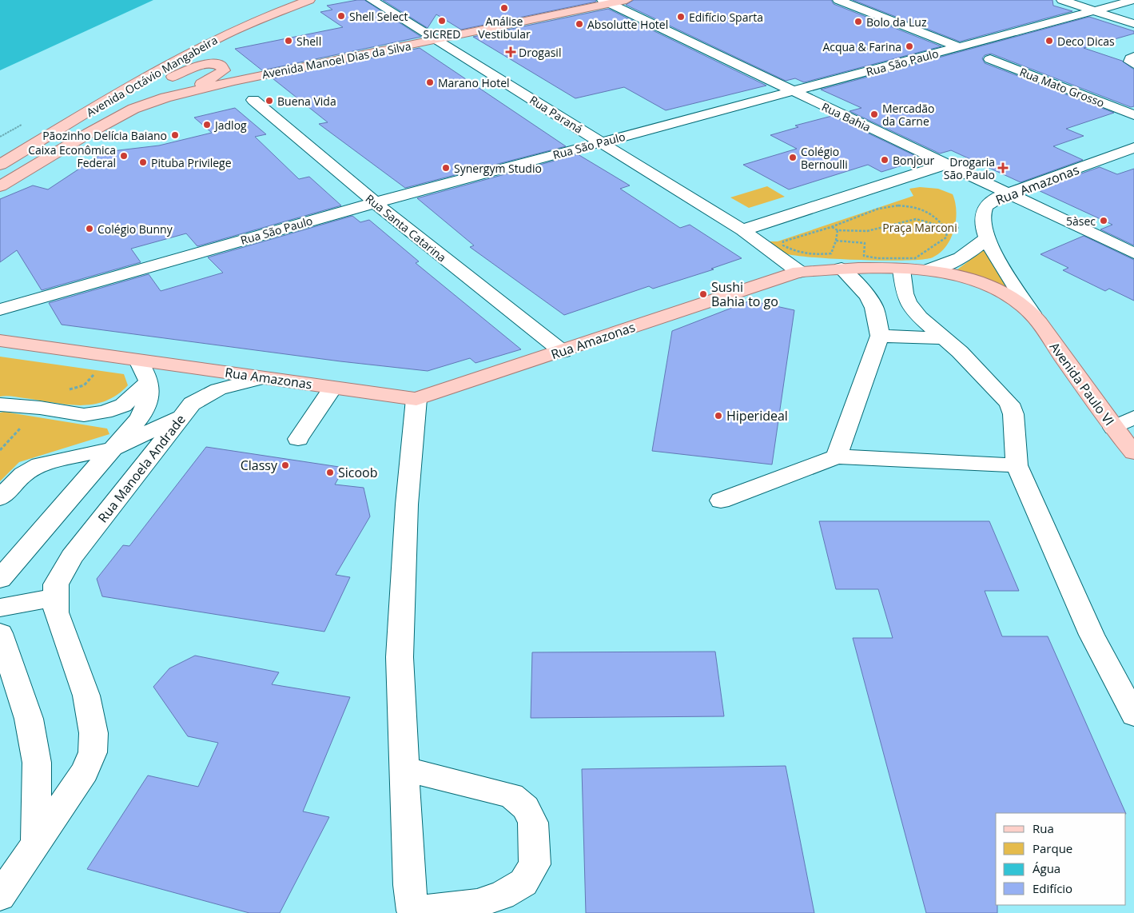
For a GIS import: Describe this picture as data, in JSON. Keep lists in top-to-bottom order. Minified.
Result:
{"streets":{"main road":["Avenida Manoel Dias da Silva","Avenida Octávio Mangabeira","Rua Amazonas","Avenida Paulo VI"],"street":["Rua São Paulo","Rua Mato Grosso","Rua Paraná","Rua Bahia","Rua Santa Catarina","Rua Manoela Andrade"]},"crossings":[["Avenida Manoel Dias da Silva","Avenida Octávio Mangabeira"],["Avenida Manoel Dias da Silva","Rua Paraná"],["Avenida Manoel Dias da Silva","Rua Bahia"],["Rua São Paulo","Rua Paraná"],["Rua São Paulo","Rua Bahia"],["Rua São Paulo","Rua Santa Catarina"],["Rua Paraná","Rua Amazonas"],["Rua Bahia","Rua Amazonas"],["Rua Amazonas","Rua Santa Catarina"],["Rua Amazonas","Avenida Paulo VI"],["Rua Amazonas","Rua Manoela Andrade"]],"parks":["Praça Marconi"],"places":{"other":["Análise Vestibular","Shell Select","Edifício Sparta","SICRED","Bolo da Luz","Absolutte Hotel","Shell","Deco Dicas","Acqua & Farina","Marano Hotel","Buena Vida","Mercadão da Carne","Jadlog","Pãozinho Delícia Baiano","Caixa Econômica Federal","Colégio Bernoulli","Bonjour","Pituba Privilege","Synergym Studio","5àsec","Colégio Bunny","Sushi Bahia to go","Hiperideal","Classy","Sicoob"],"health":["Drogasil","Drogaria São Paulo"]},"legend":["Rua","Parque","Água","Edifício"]}
